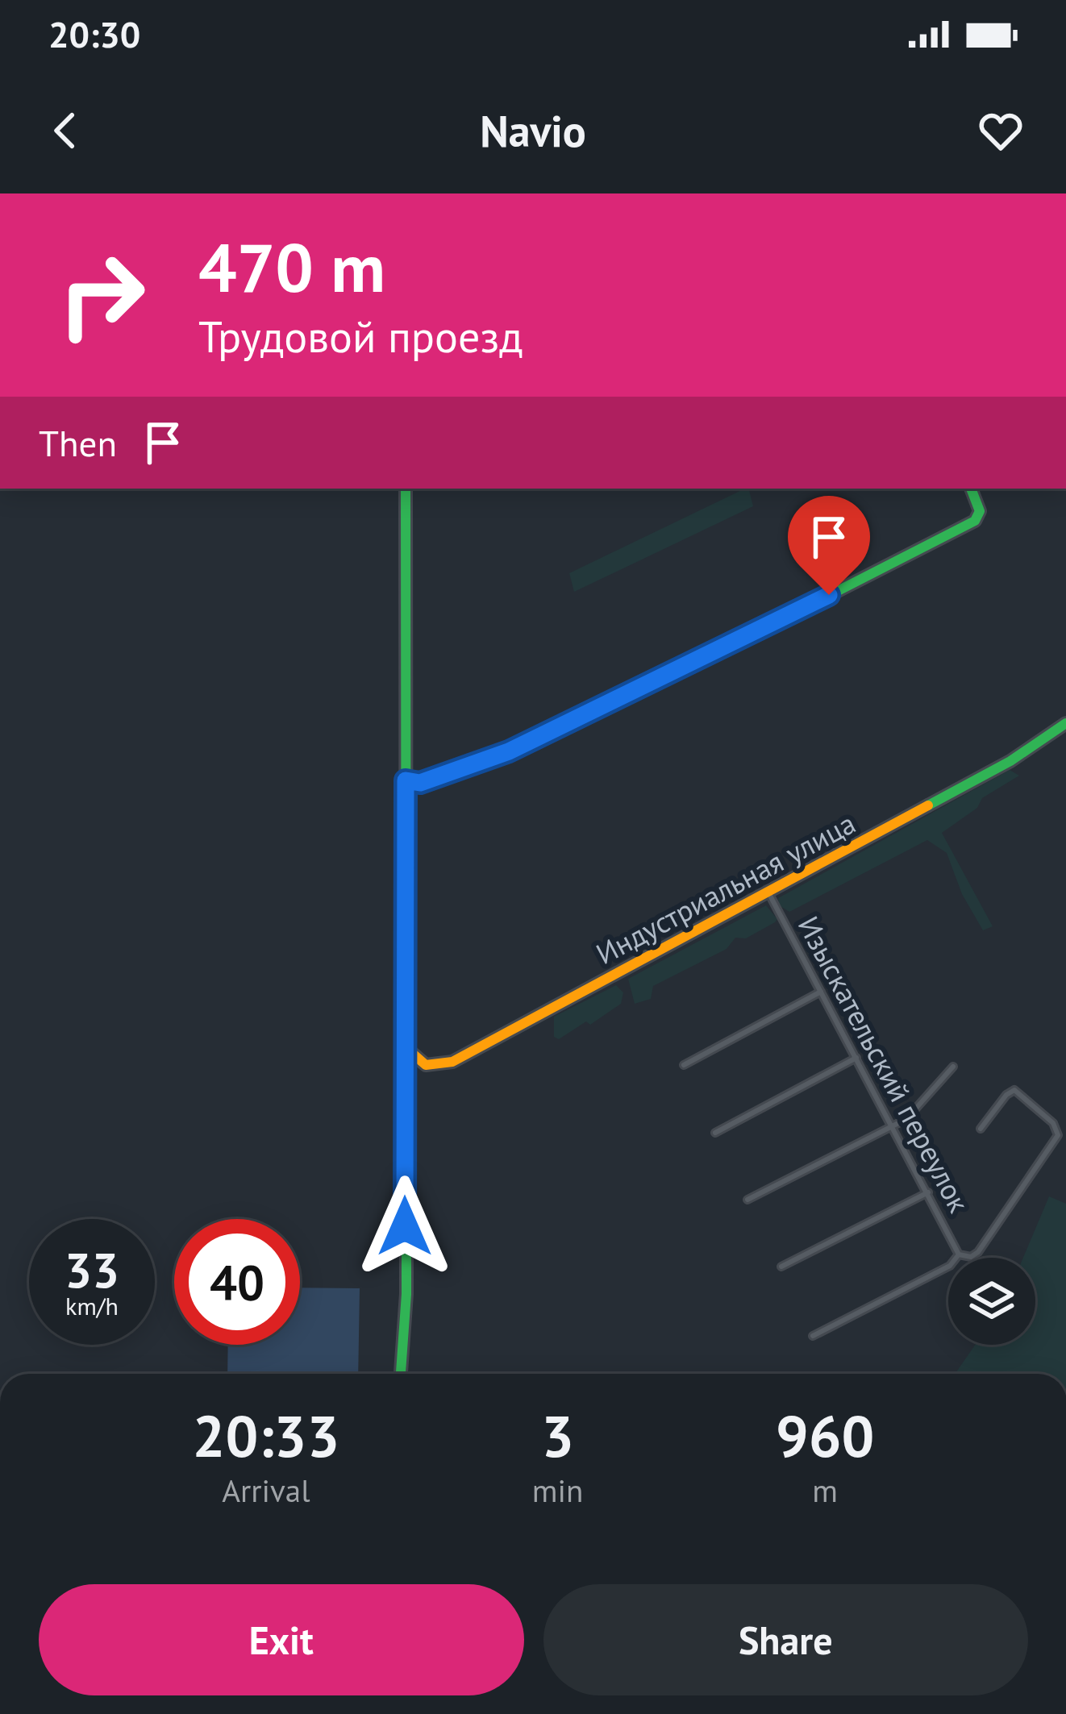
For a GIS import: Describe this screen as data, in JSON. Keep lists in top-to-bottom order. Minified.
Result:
{"streets":{"street":["Индустриальная улица","Изыскательский переулок"]},"crossings":[["Индустриальная улица","Изыскательский переулок"]],"page":{"status":"20:30","header":"Navio","turn":["470 m","Трудовой проезд"],"then":"Then","speed":"33 km/h","limit":"40","eta":["20:33","Arrival","3","min","960","m"],"buttons":["Exit","Share"]}}
